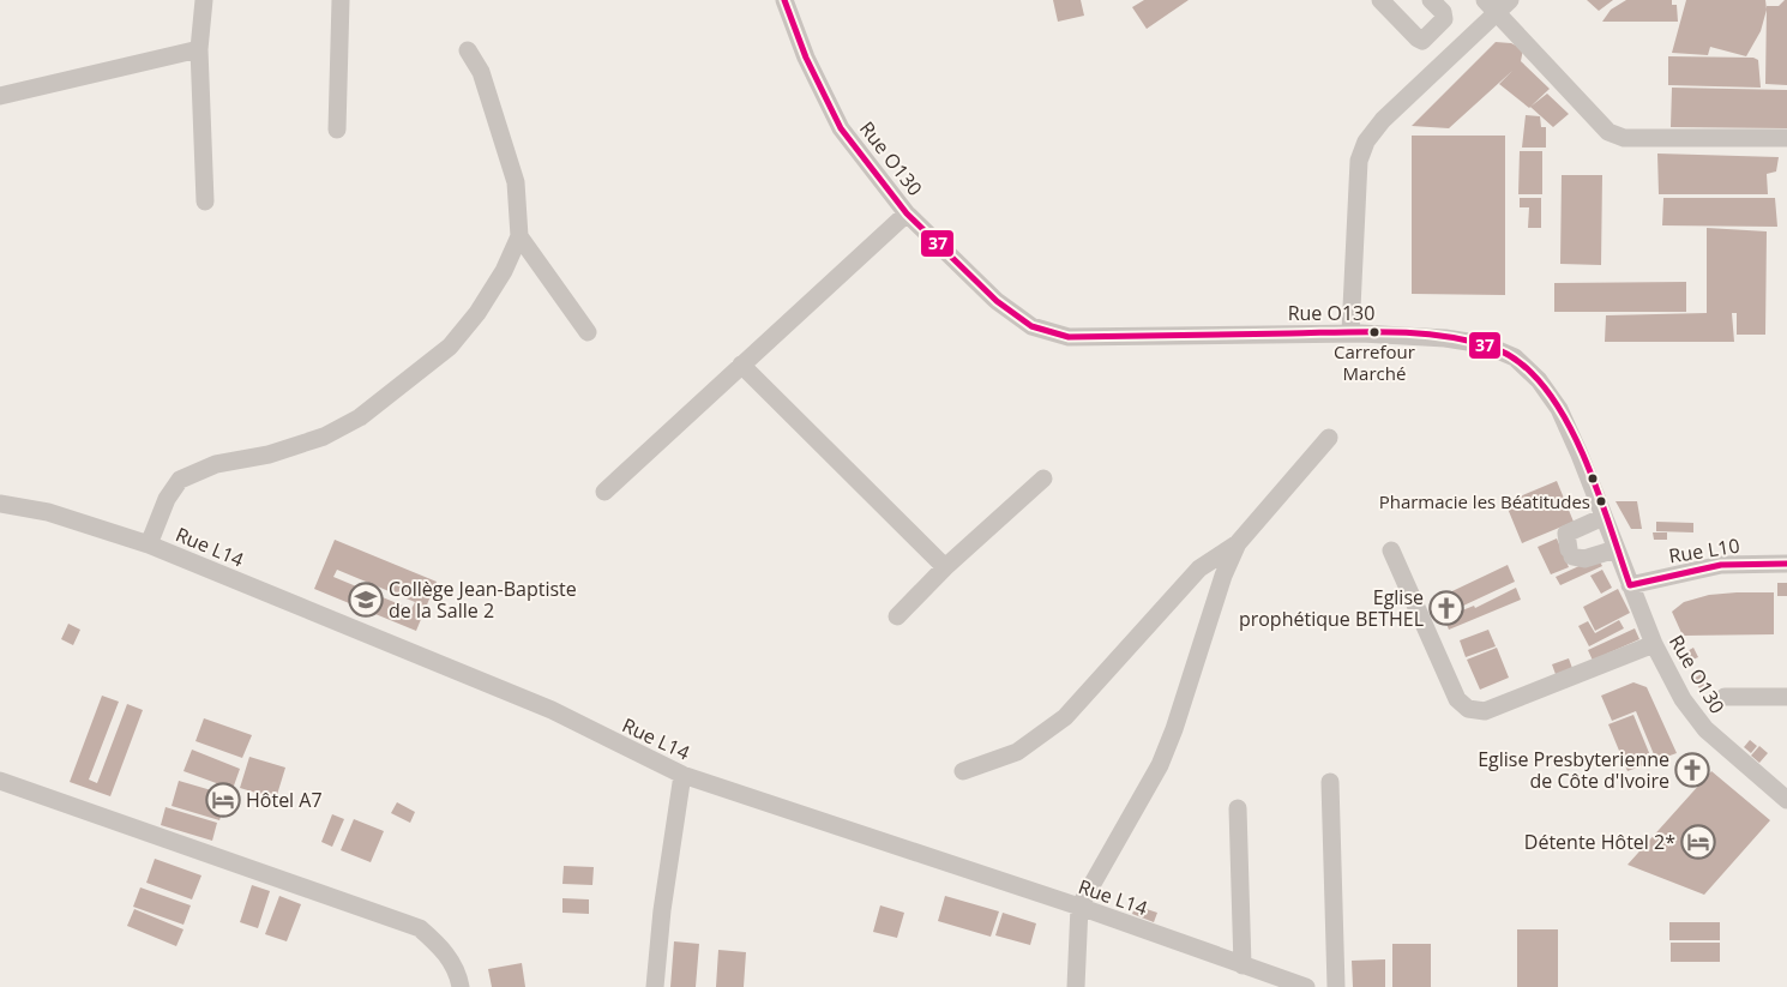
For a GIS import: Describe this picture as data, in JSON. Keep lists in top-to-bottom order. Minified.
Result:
{"streets":{"street":["Rue O130","Rue L14","Rue L10"]},"crossings":[["Rue O130","Rue L10"]],"places":{"other":["Carrefour Marché","Pharmacie les Béatitudes"],"school or university":["Collège Jean-Baptiste de la Salle 2"],"church":["Eglise prophétique BETHEL","Eglise Presbyterienne de Côte d'Ivoire"],"hotel":["Hôtel A7","Détente Hôtel 2*"]},"lines":["transit line 37"]}
